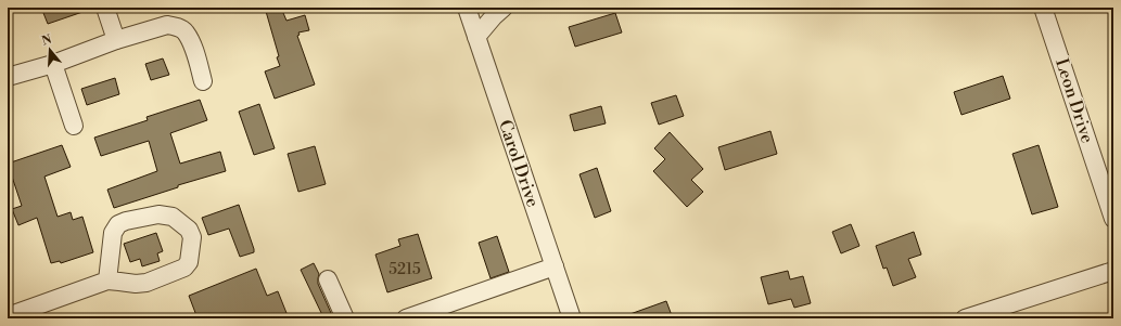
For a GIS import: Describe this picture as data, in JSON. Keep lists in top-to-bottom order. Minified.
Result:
{"streets":{"street":["Leon Drive","Carol Drive"]},"house_numbers":["5215"],"north":"top"}
